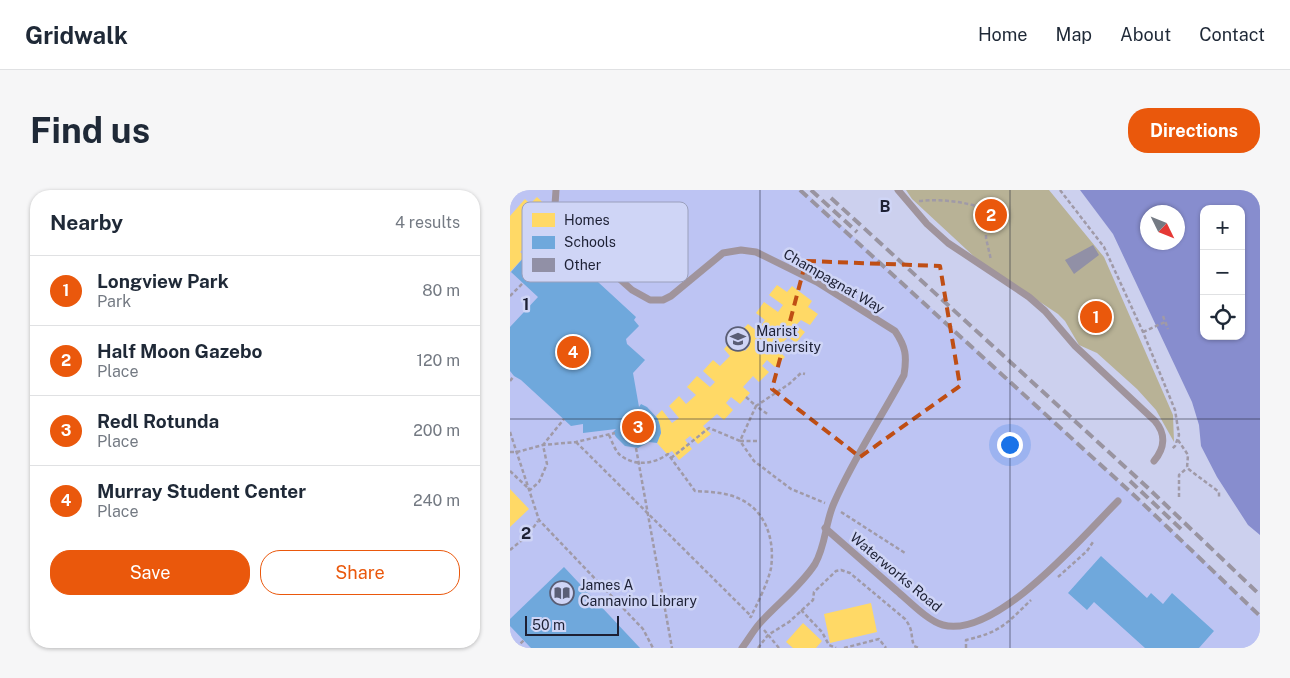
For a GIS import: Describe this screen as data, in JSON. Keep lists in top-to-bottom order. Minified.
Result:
{"streets":{"lane":["Champagnat Way","Waterworks Road"]},"crossings":[["Champagnat Way","Waterworks Road"]],"places":{"school or university":["Marist University"],"library":["James A Cannavino Library"]},"legend":["Homes","Schools","Other"],"scale_bar":"50 m","north":"bottom right","page":{"header":"Gridwalk","nav":["Home","Map","About","Contact"],"buttons":["Directions",["Save","Share"]],"title":"Find us","heading":["Nearby","4 results"],"pins":["2","1","4","3"],"map_buttons":["+","−"],"list":[{"mark":"1","name":"Longview Park","note":"Park","value":"80 m"},{"mark":"2","name":"Half Moon Gazebo","note":"Place","value":"120 m"},{"mark":"3","name":"Redl Rotunda","note":"Place","value":"200 m"},{"mark":"4","name":"Murray Student Center","note":"Place","value":"240 m"}],"scale":"50 m"},"grid":{"columns":["B"],"rows":["1","2"]}}
